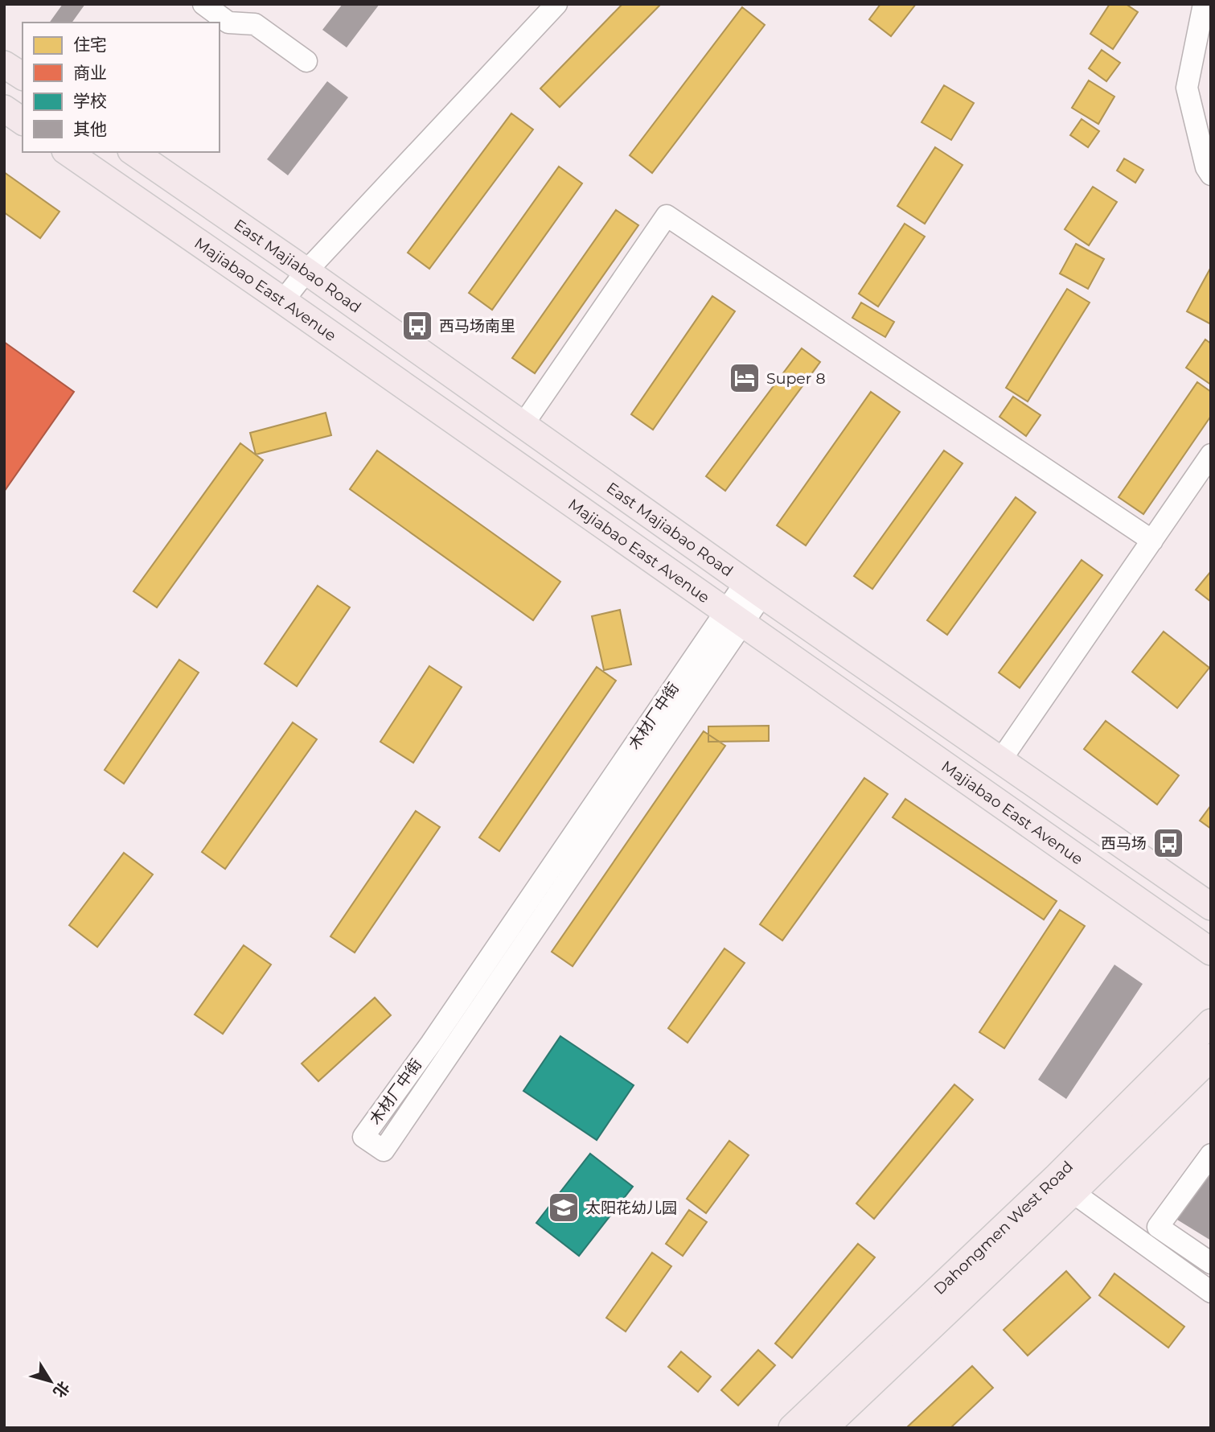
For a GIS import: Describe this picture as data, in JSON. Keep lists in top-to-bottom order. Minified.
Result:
{"streets":{"main road":["East Majiabao Road","Majiabao East Avenue","Dahongmen West Road"],"street":["木材厂中街"]},"crossings":[["East Majiabao Road","木材厂中街"],["Majiabao East Avenue","木材厂中街"]],"places":{"bus stop":["西马场南里","西马场"],"hotel":["Super 8"],"school or university":["太阳花幼儿园"]},"legend":["住宅","商业","学校","其他"],"north":"bottom right"}
